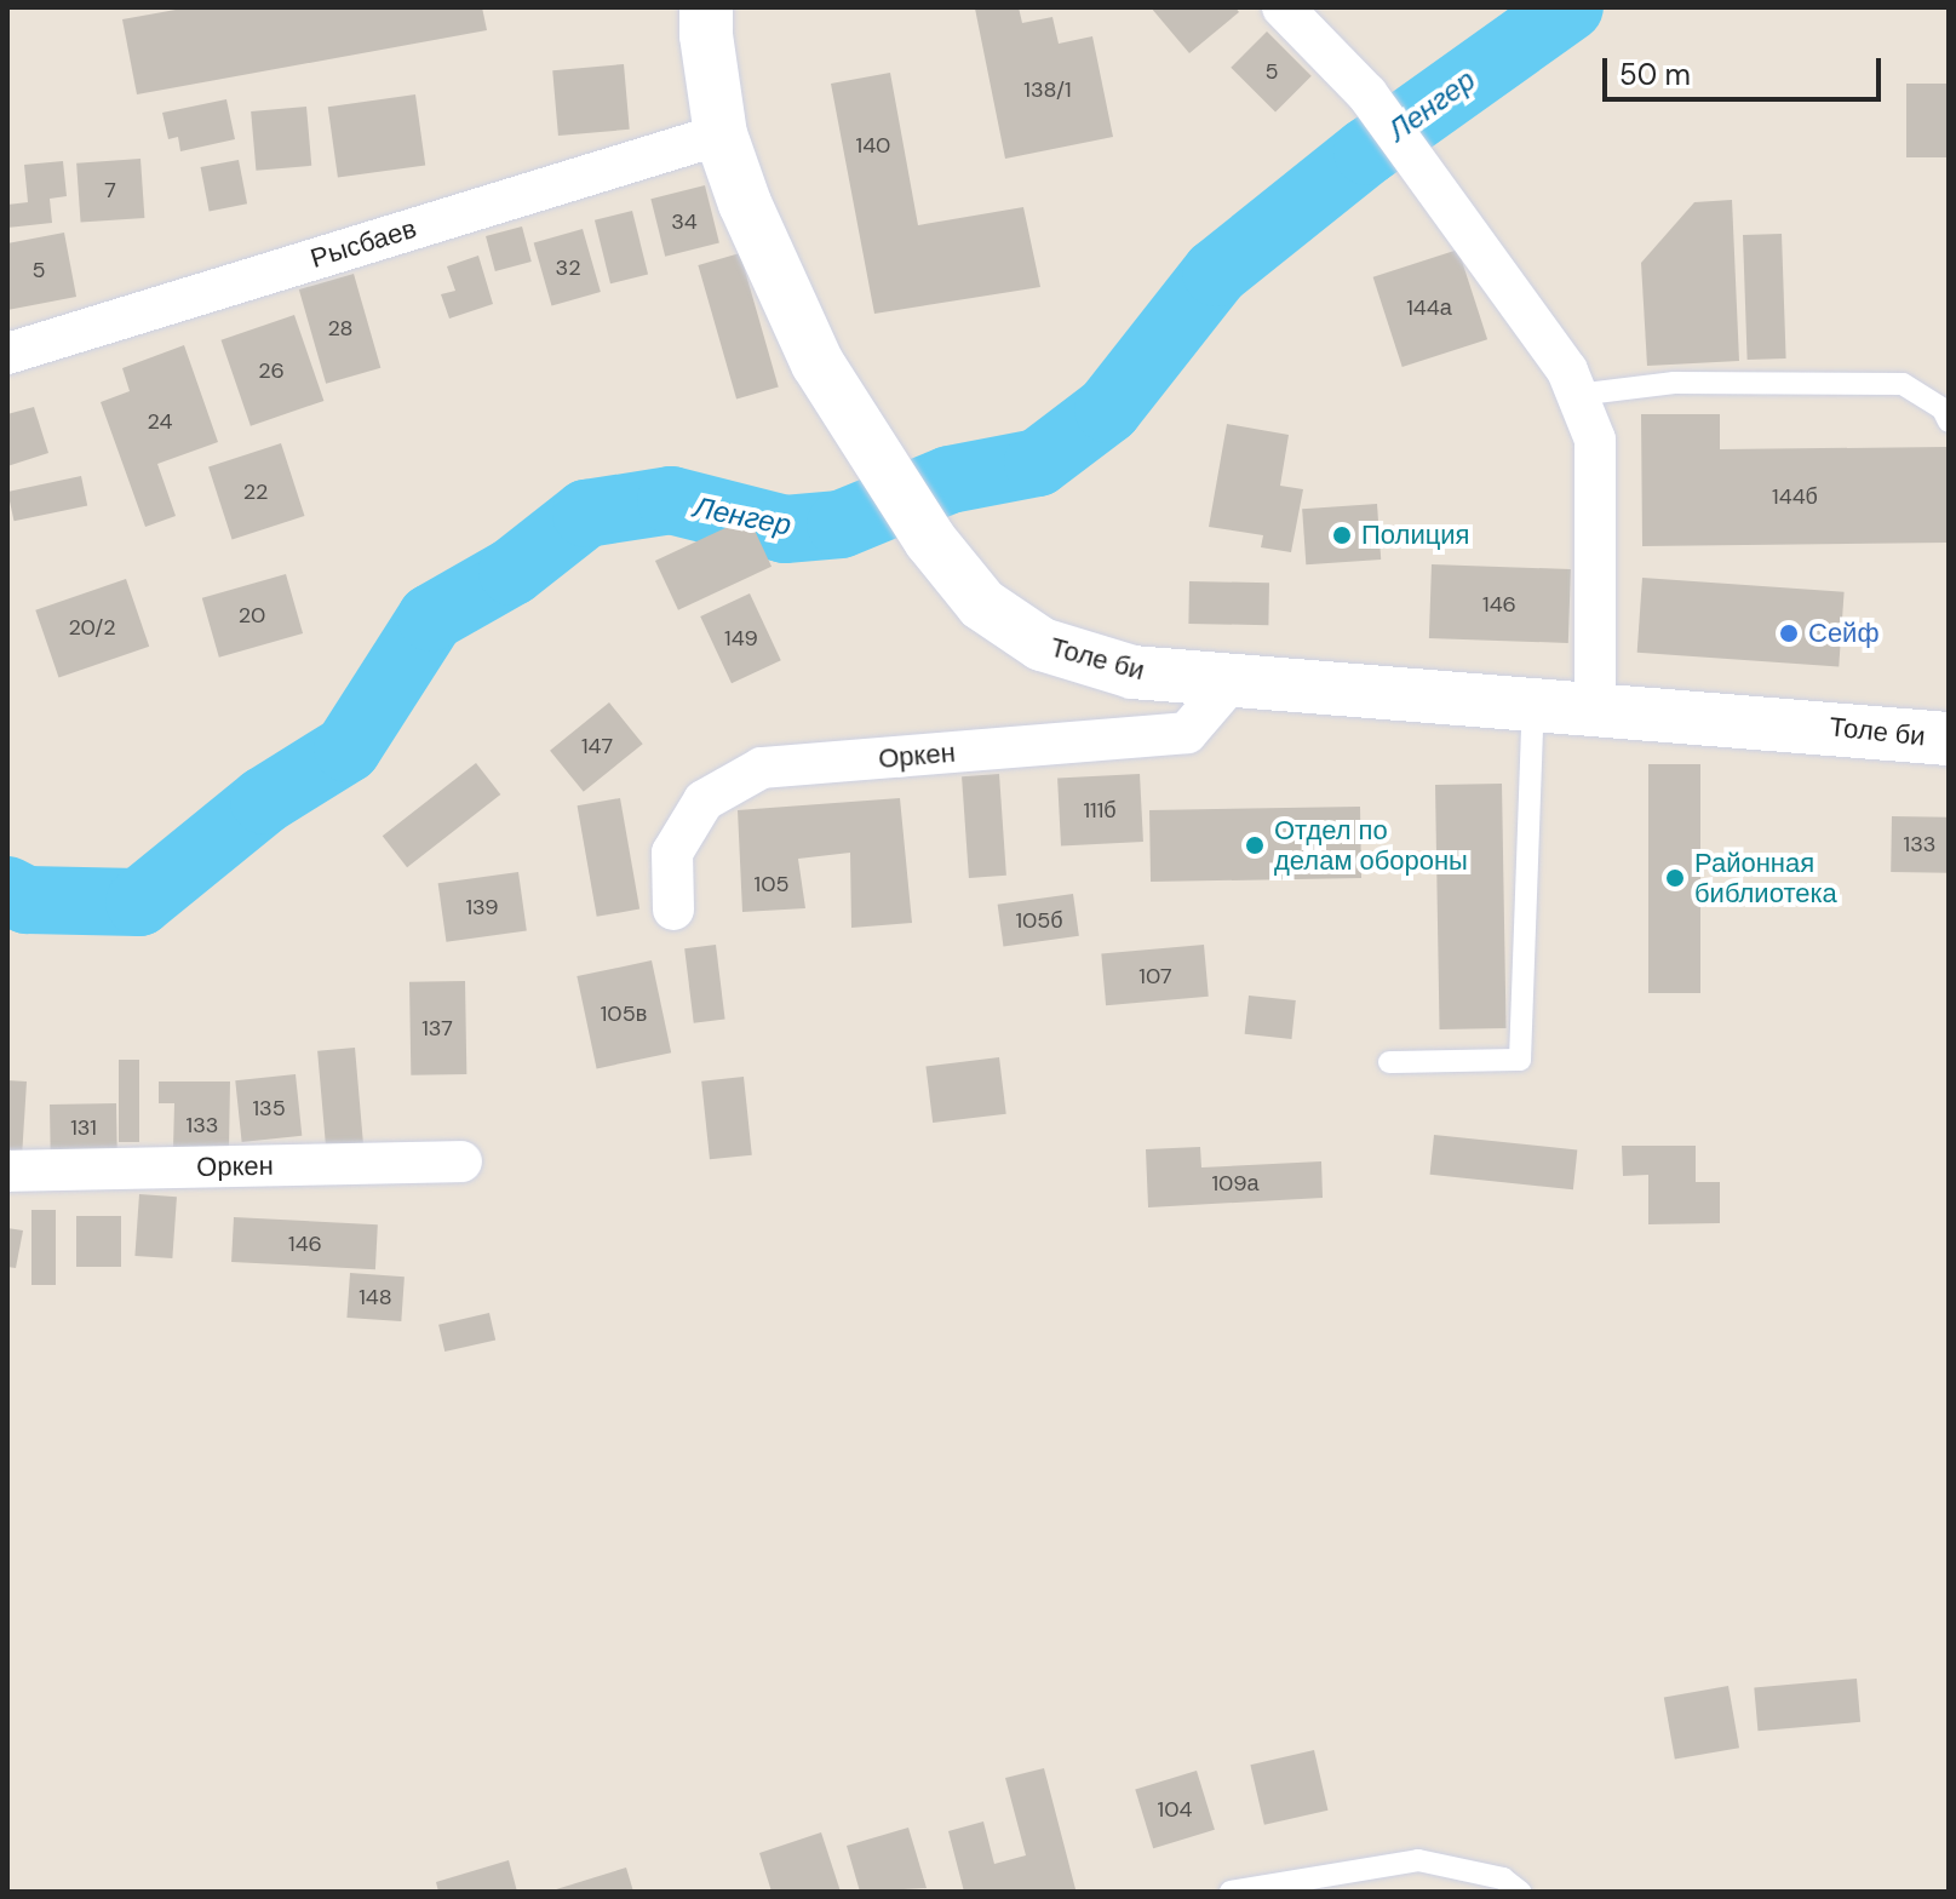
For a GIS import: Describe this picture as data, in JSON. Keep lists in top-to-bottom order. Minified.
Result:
{"streets":{"main road":["Толе би"],"street":["Рысбаев","Оркен"]},"crossings":[["Рысбаев","Толе би"],["Толе би","Оркен"]],"water":["Ленгер"],"places":["Полиция","Сейф","Отдел по делам обороны","Районная библиотека"],"house_numbers":["5","138/1","140","7","34","32","5","144а","28","26","24","22","144б","146","20","20/2","149","147","111б","133","105","139","105б","107","105в","137","135","133","131","109а","146","148","104"],"scale_bar":"50 m"}
